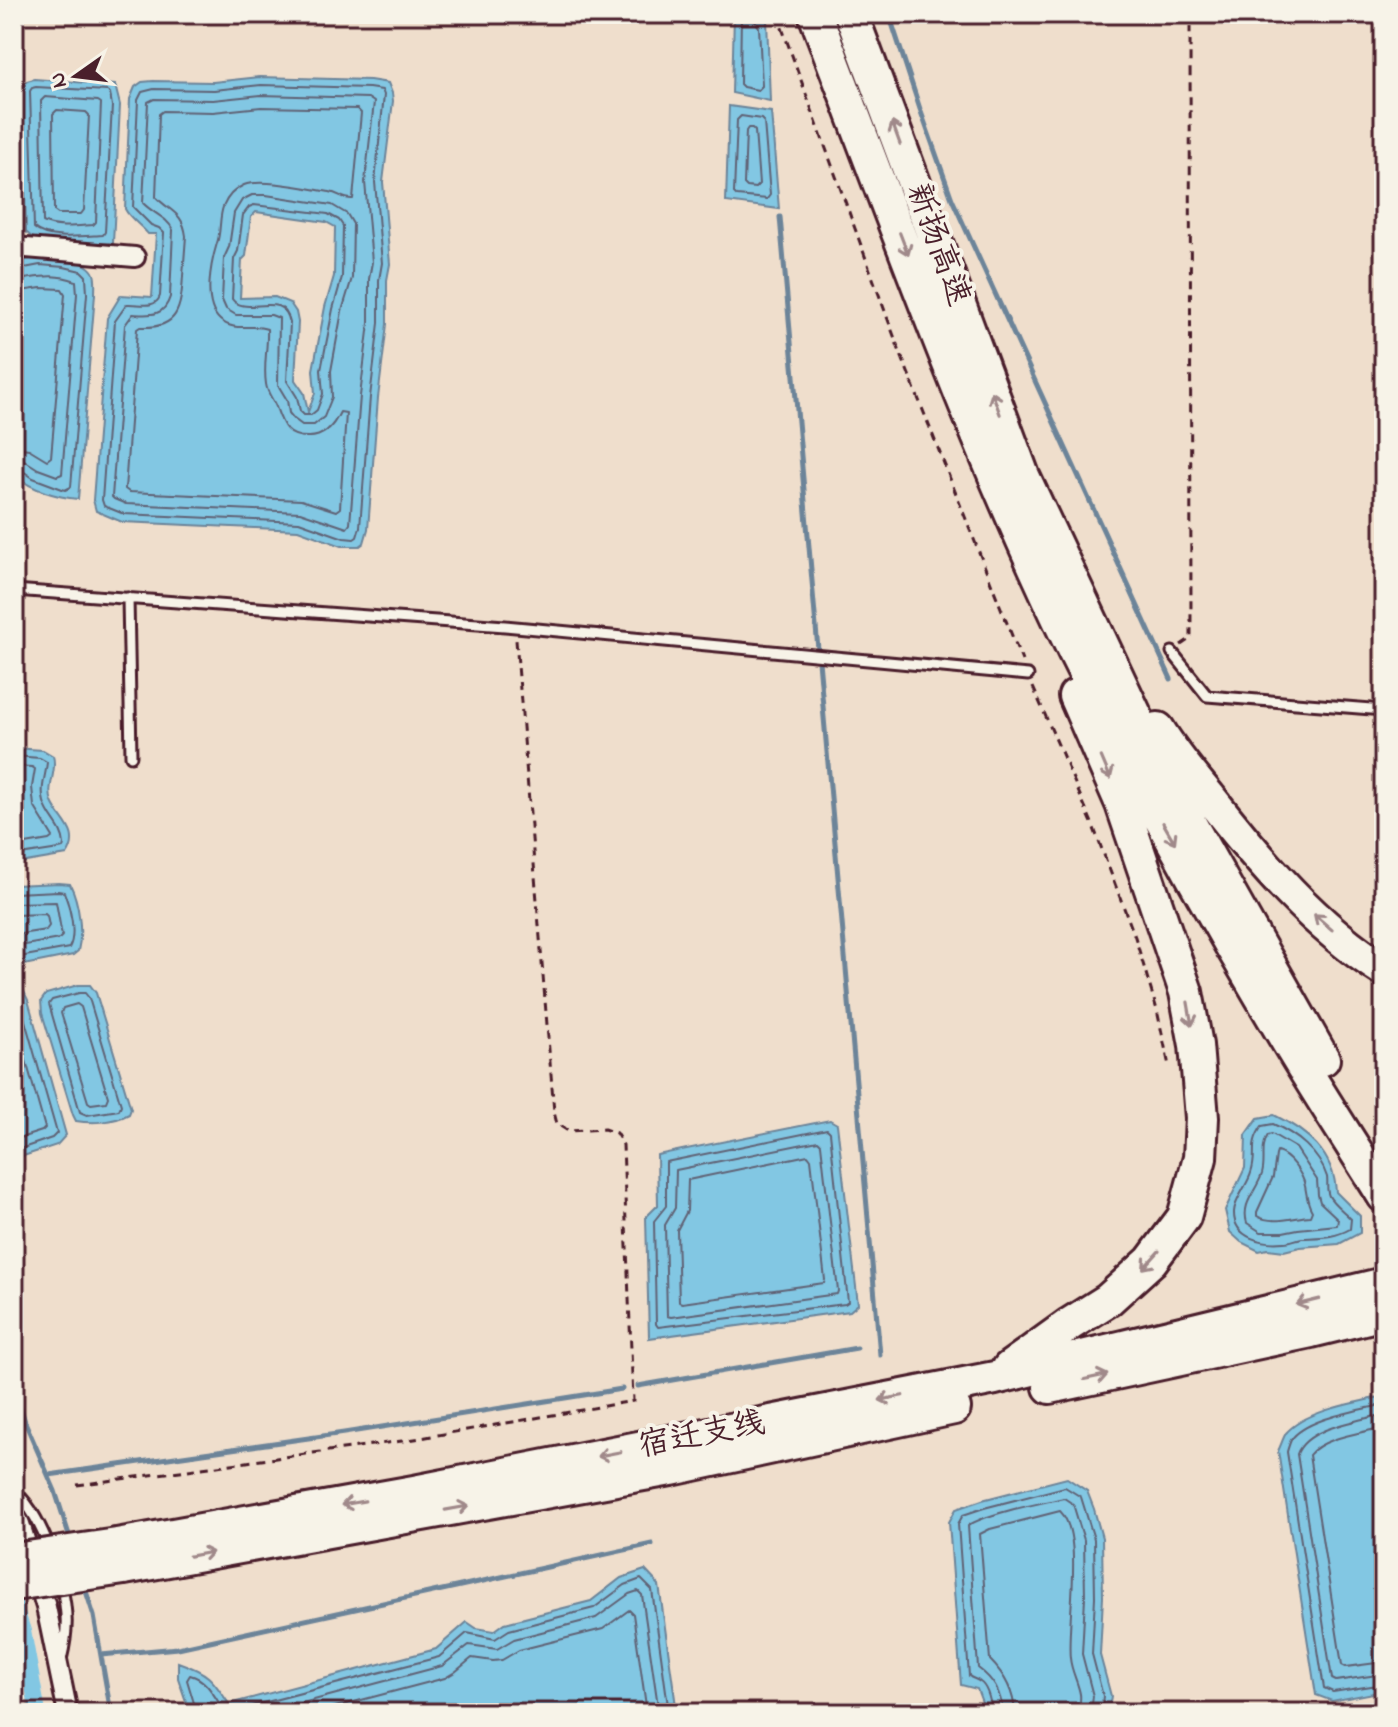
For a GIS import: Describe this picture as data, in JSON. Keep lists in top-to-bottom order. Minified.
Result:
{"streets":{"highway":["新扬高速","宿迁支线"]},"north":"left"}
